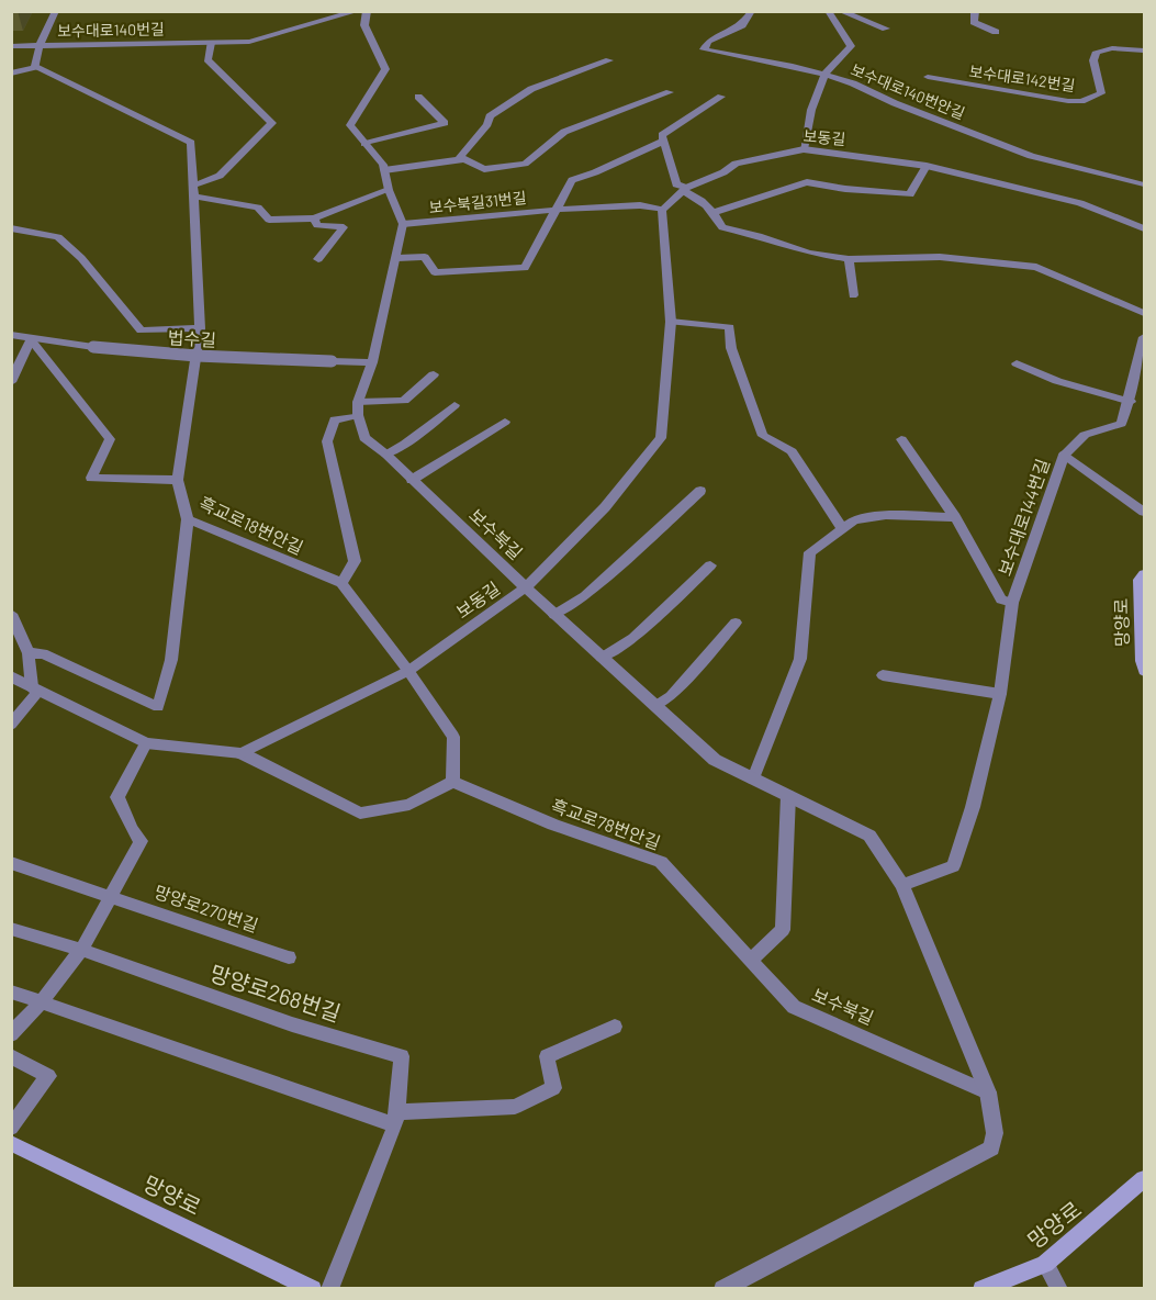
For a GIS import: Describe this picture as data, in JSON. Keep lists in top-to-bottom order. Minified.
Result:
{"streets":{"main road":["망양로"],"street":["보수대로140번길","보수대로142번길","보수대로140번안길","보동길","보수북길31번길","법수길","보수대로144번길","흑교로18번안길","보수북길","흑교로78번안길","망양로270번길","망양로268번길"]},"crossings":[["보수대로140번안길","보동길"],["보동길","보수북길31번길"],["보동길","보수북길"],["보수북길31번길","보수북길"],["법수길","흑교로18번안길"],["법수길","보수북길"],["보수대로144번길","보수북길"],["보수북길","흑교로78번안길"]]}
